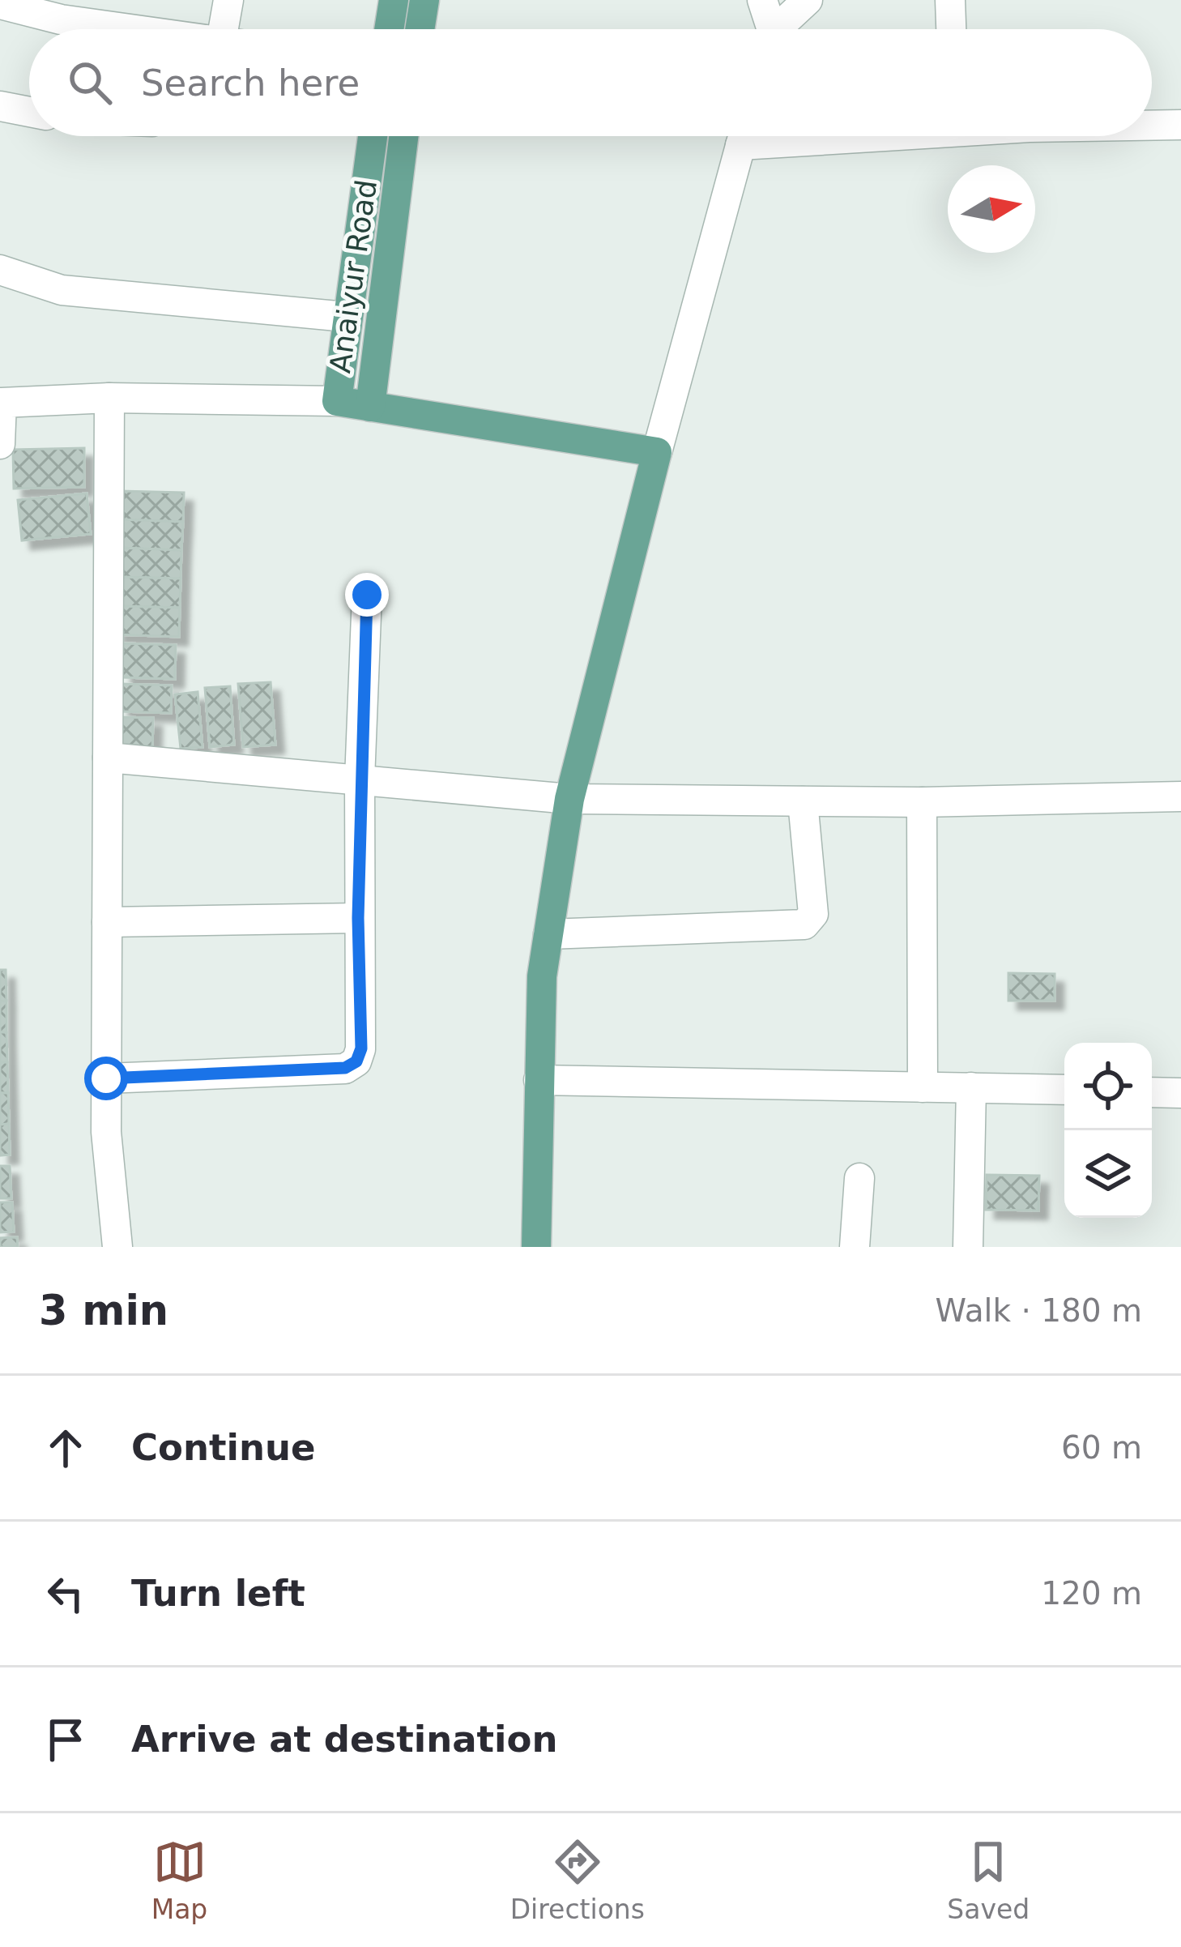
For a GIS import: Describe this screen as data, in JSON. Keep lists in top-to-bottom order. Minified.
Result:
{"streets":{"main road":["Anaiyur Road"]},"north":"right","page":{"search":"Search here","heading":["3 min","Walk · 180 m"],"list":[["Continue","60 m"],["Turn left","120 m"],"Arrive at destination"],"nav":["Map","Directions","Saved"]}}
